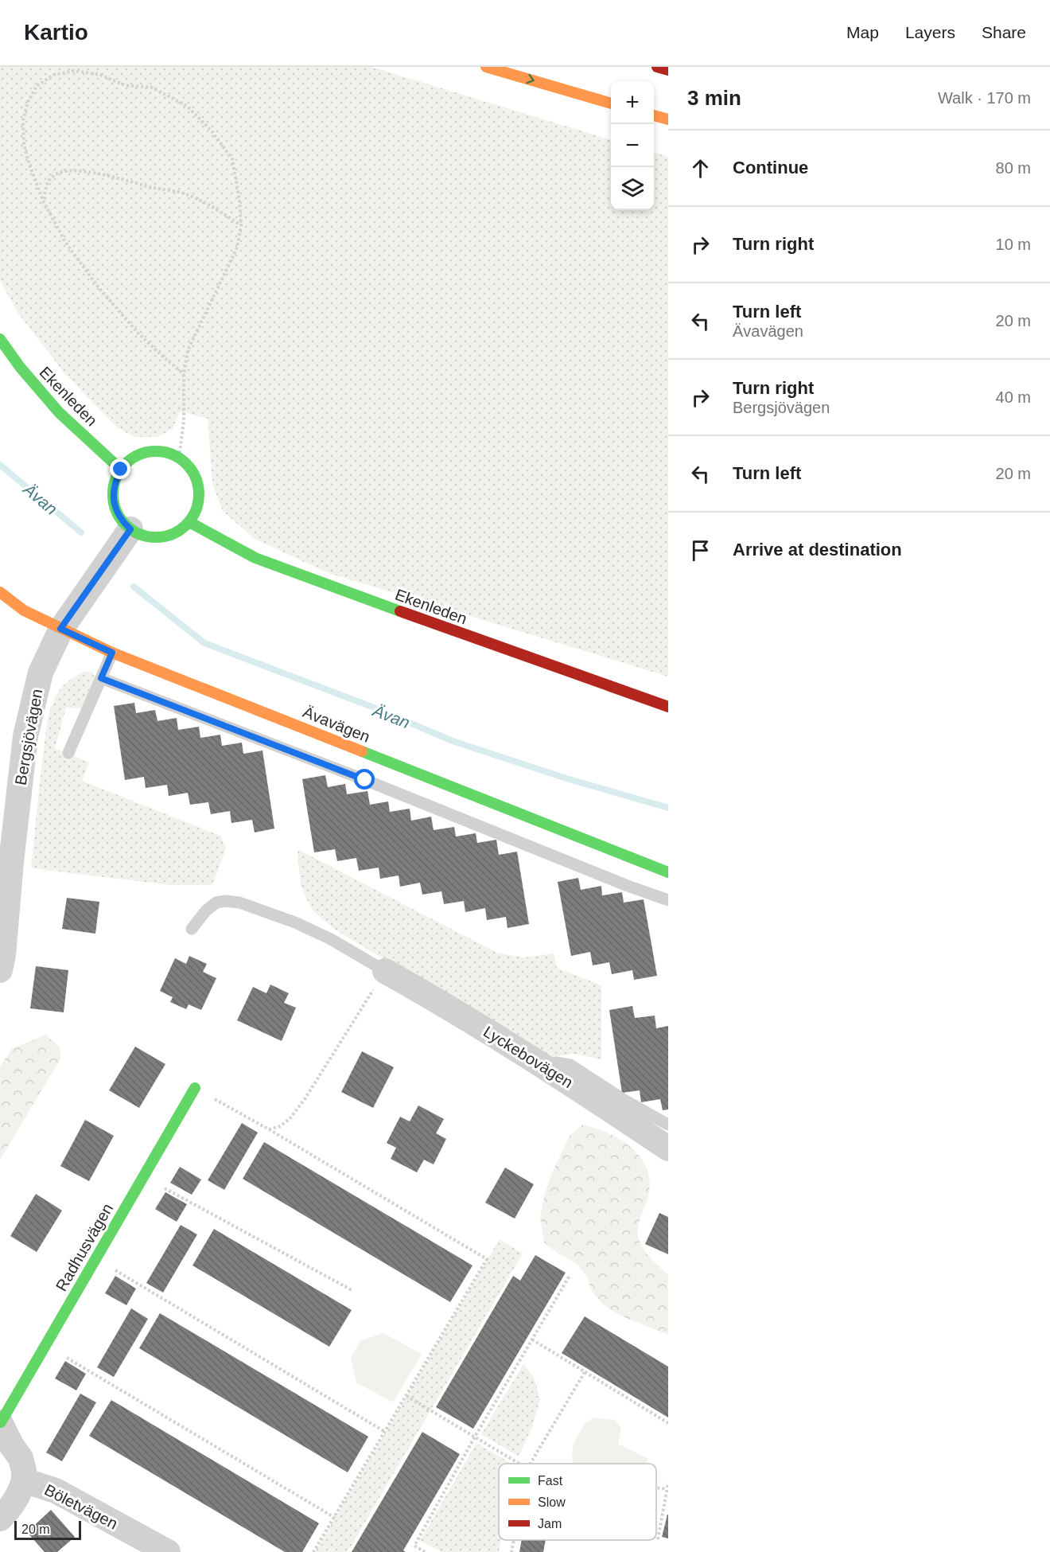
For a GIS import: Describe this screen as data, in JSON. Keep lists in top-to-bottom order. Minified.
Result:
{"streets":{"main road":["Ekenleden","Ävavägen","Radhusvägen"],"street":["Bergsjövägen","Lyckebovägen","Böletvägen"]},"crossings":[["Ekenleden","Bergsjövägen"],["Ävavägen","Bergsjövägen"],["Radhusvägen","Böletvägen"]],"water":["Ävan"],"legend":["Fast","Slow","Jam"],"scale_bar":"20 m","page":{"header":"Kartio","nav":["Map","Layers","Share"],"heading":["3 min","Walk · 170 m"],"map_buttons":["+","−"],"list":[["Continue","80 m"],["Turn right","10 m"],["Turn left","Ävavägen","20 m"],["Turn right","Bergsjövägen","40 m"],["Turn left","20 m"],"Arrive at destination"],"scale":"20 m"}}
